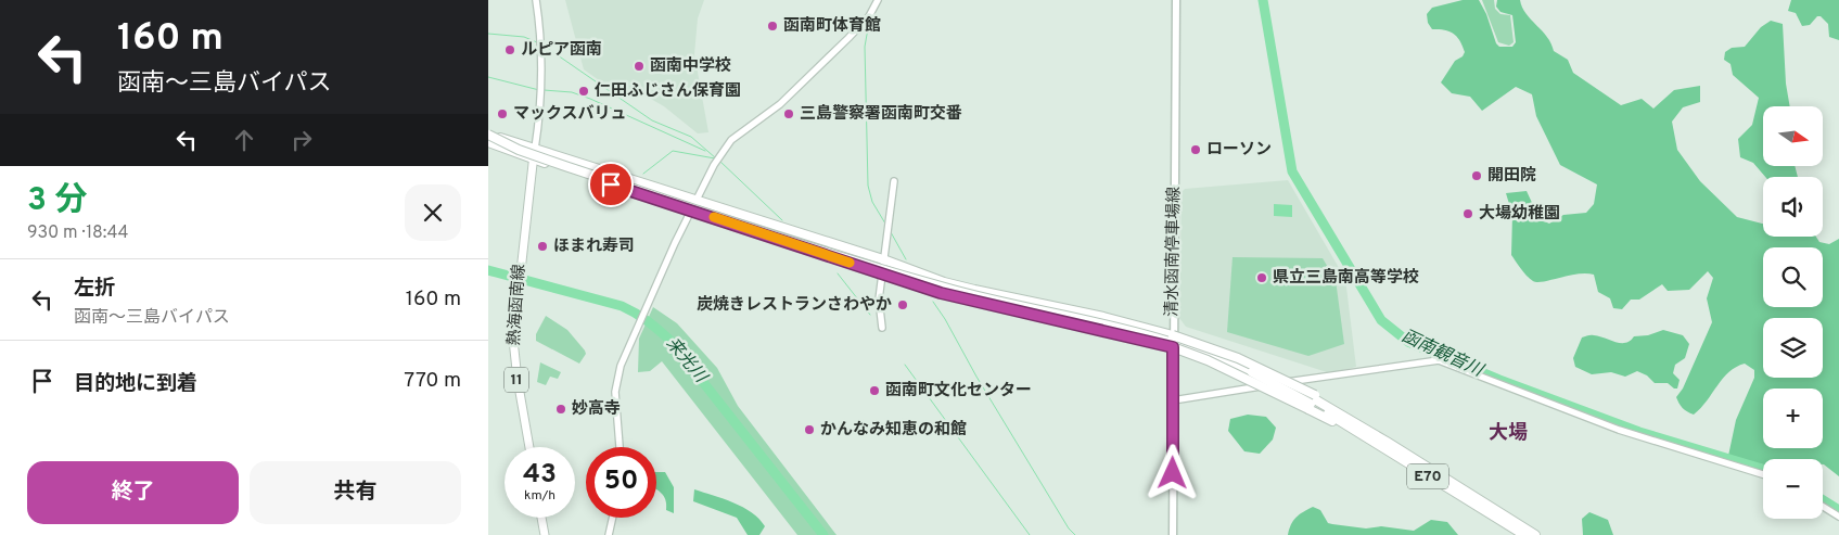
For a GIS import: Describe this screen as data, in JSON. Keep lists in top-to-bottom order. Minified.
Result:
{"streets":{"highway":["E70"],"main road":["清水函南停車場線","熱海函南線","11"]},"districts":["大場"],"water":["函南観音川","来光川"],"places":["函南町体育館","ルピア函南","函南中学校","仁田ふじさん保育園","マックスバリュ","三島警察署函南町交番","ローソン","開田院","大場幼稚園","ほまれ寿司","県立三島南高等学校","炭焼きレストランさわやか","函南町文化センター","妙高寺","かんなみ知恵の和館"],"north":"right","page":{"turn":["160 m","函南～三島バイパス"],"map_buttons":["+","−"],"heading":["3 分","930 m · 18:44"],"list":[{"name":"左折","note":"函南～三島バイパス","value":"160 m"},{"name":"目的地に到着","value":"770 m"}],"speed":"43 km/h","limit":"50","buttons":["終了","共有"]}}
